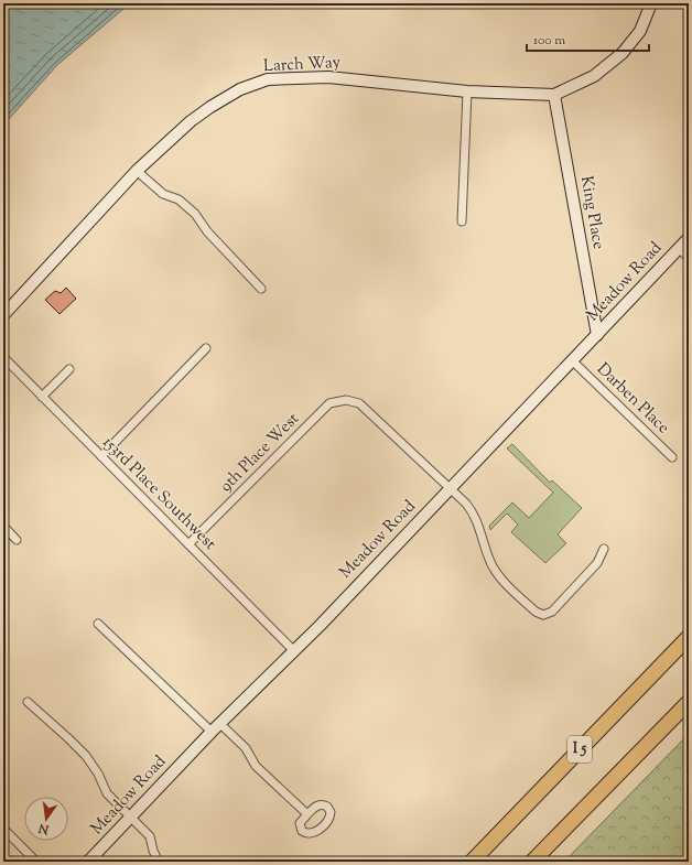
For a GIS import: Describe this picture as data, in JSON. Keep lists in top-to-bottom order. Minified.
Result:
{"streets":{"highway":["I 5"],"street":["Larch Way","King Place","Meadow Road","Darben Place","9th Place West","153rd Place Southwest"]},"crossings":[["Larch Way","King Place"],["King Place","Meadow Road"],["Meadow Road","Darben Place"],["Meadow Road","9th Place West"],["Meadow Road","153rd Place Southwest"],["9th Place West","153rd Place Southwest"]],"scale_bar":"100 m","north":"bottom"}
